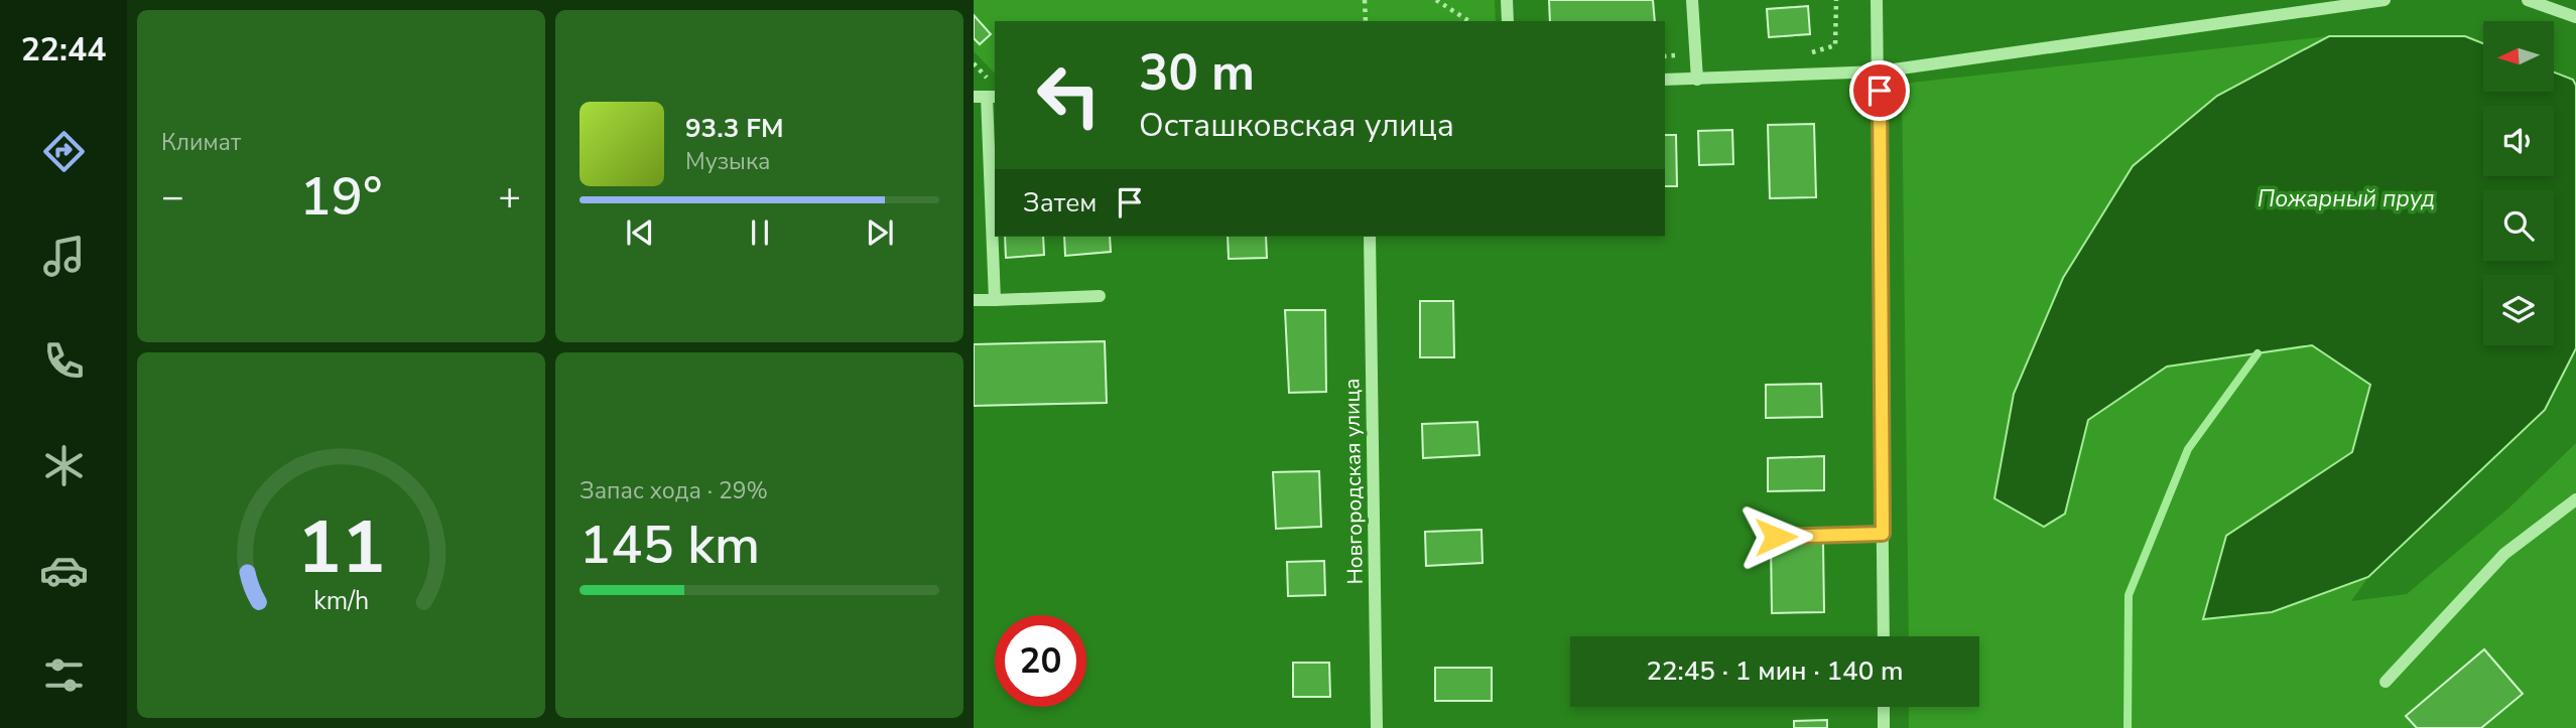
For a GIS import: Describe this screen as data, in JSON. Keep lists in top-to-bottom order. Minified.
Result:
{"streets":{"street":["Новгородская улица"]},"water":["Пожарный пруд"],"north":"left","page":{"tabs":"22:44","tile":["Климат",["Запас хода · 29%","145 km"]],"turn":["30 m","Осташковская улица"],"song":["93.3 FM","Музыка"],"heat":["−","19°","+"],"then":"Затем","limit":"20","trip":"22:45 · 1 мин · 140 m","gauge":["11","km/h"]}}
